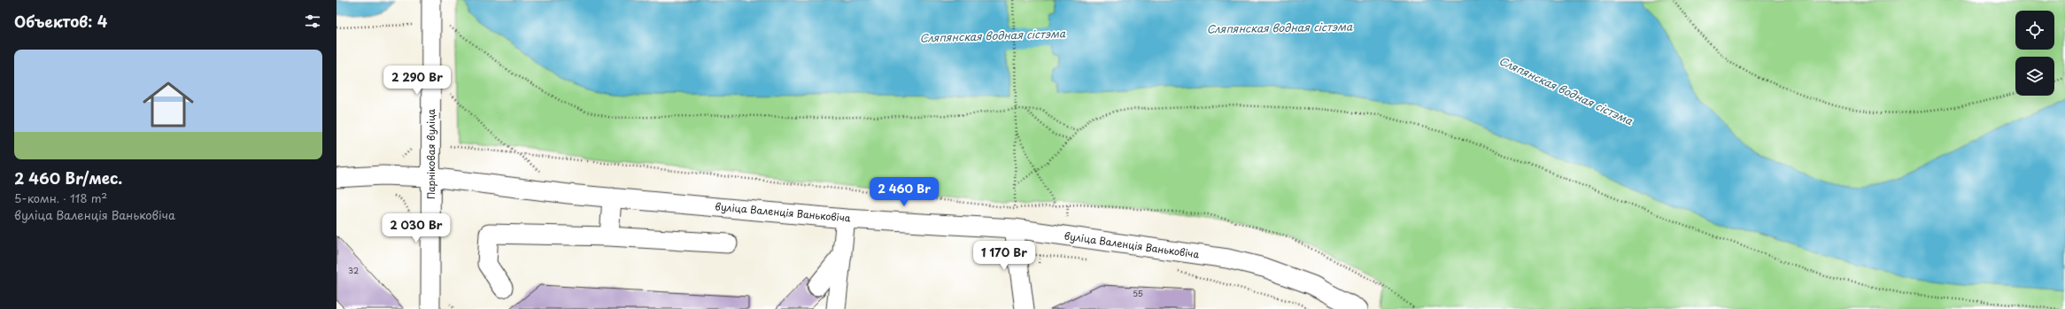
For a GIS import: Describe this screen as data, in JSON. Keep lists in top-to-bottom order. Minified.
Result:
{"streets":{"street":["Парніковая вуліца","вуліца Валенція Ваньковіча"]},"crossings":[["Парніковая вуліца","вуліца Валенція Ваньковіча"]],"water":["Сляпянская водная сістэма"],"house_numbers":["32","55"],"page":{"heading":"Объектов: 4","list":[{"name":"2 460 Br/мес.","note":"5-комн. · 118 m² · вуліца Валенція Ваньковіча"}],"price":["2 290 Br","2 460 Br","2 030 Br","1 170 Br"]}}
